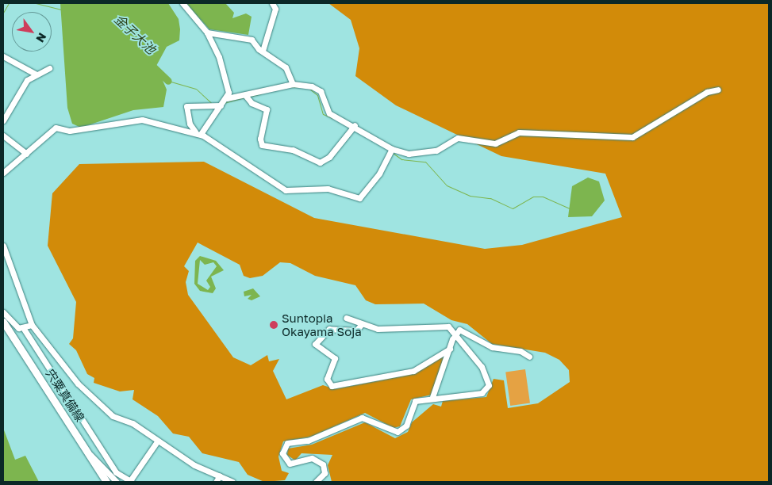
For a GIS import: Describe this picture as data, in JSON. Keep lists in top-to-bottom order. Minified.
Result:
{"streets":{"main road":["宍粟真備線"]},"water":["金子大池"],"places":["Suntopia Okayama Soja"],"north":"bottom right"}
